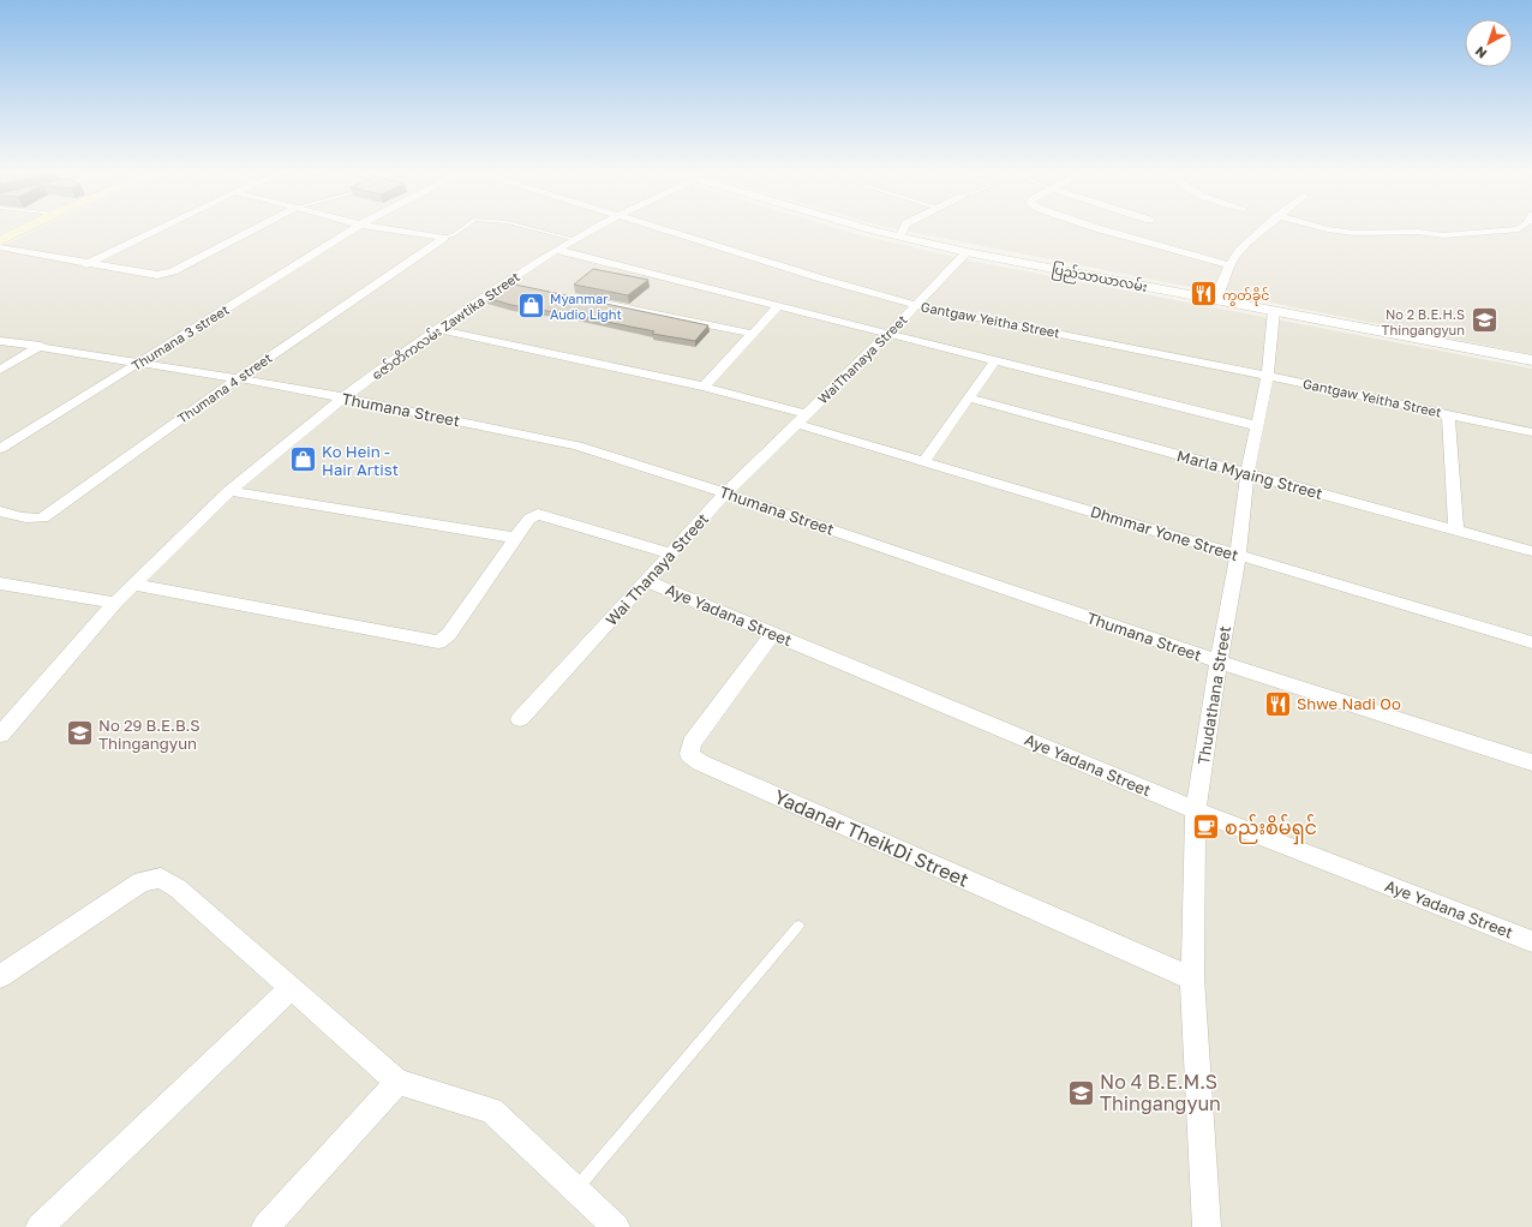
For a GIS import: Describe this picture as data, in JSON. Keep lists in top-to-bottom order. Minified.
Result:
{"streets":{"street":["ပြည်သာယာလမ်း","Gantgaw Yeitha Street","ဇော်တိကလမ်း Zawtika Street","Thumana 3 street","WaiThanaya Street","Thumana 4 street","Thumana Street","Marla Myaing Street","Dhmmar Yone Street","Wai Thanaya Street","Aye Yadana Street","Thudathana Street","Yadanar TheikDi Street"]},"crossings":[["ပြည်သာယာလမ်း","WaiThanaya Street"],["ပြည်သာယာလမ်း","Thudathana Street"],["Gantgaw Yeitha Street","WaiThanaya Street"],["Gantgaw Yeitha Street","Thudathana Street"],["ဇော်တိကလမ်း Zawtika Street","Thumana Street"],["ဇော်တိကလမ်း Zawtika Street","Dhmmar Yone Street"],["Thumana 3 street","Thumana Street"],["WaiThanaya Street","Dhmmar Yone Street"],["WaiThanaya Street","Wai Thanaya Street"],["Thumana 4 street","Thumana Street"],["Thumana Street","Wai Thanaya Street"],["Thumana Street","Thudathana Street"],["Marla Myaing Street","Thudathana Street"],["Dhmmar Yone Street","Wai Thanaya Street"],["Dhmmar Yone Street","Thudathana Street"],["Wai Thanaya Street","Aye Yadana Street"],["Aye Yadana Street","Thudathana Street"],["Aye Yadana Street","Yadanar TheikDi Street"],["Thudathana Street","Yadanar TheikDi Street"]],"places":{"restaurant":["ကွတ်ခိုင်","Shwe Nadi Oo"],"shop":["Myanmar Audio Light","Ko Hein - Hair Artist"],"school or university":["No 2 B.E.H.S Thingangyun","No 29 B.E.B.S Thingangyun","No 4 B.E.M.S Thingangyun"],"cafe":["စည်းစိမ်ရှင်"]},"north":"bottom left"}
